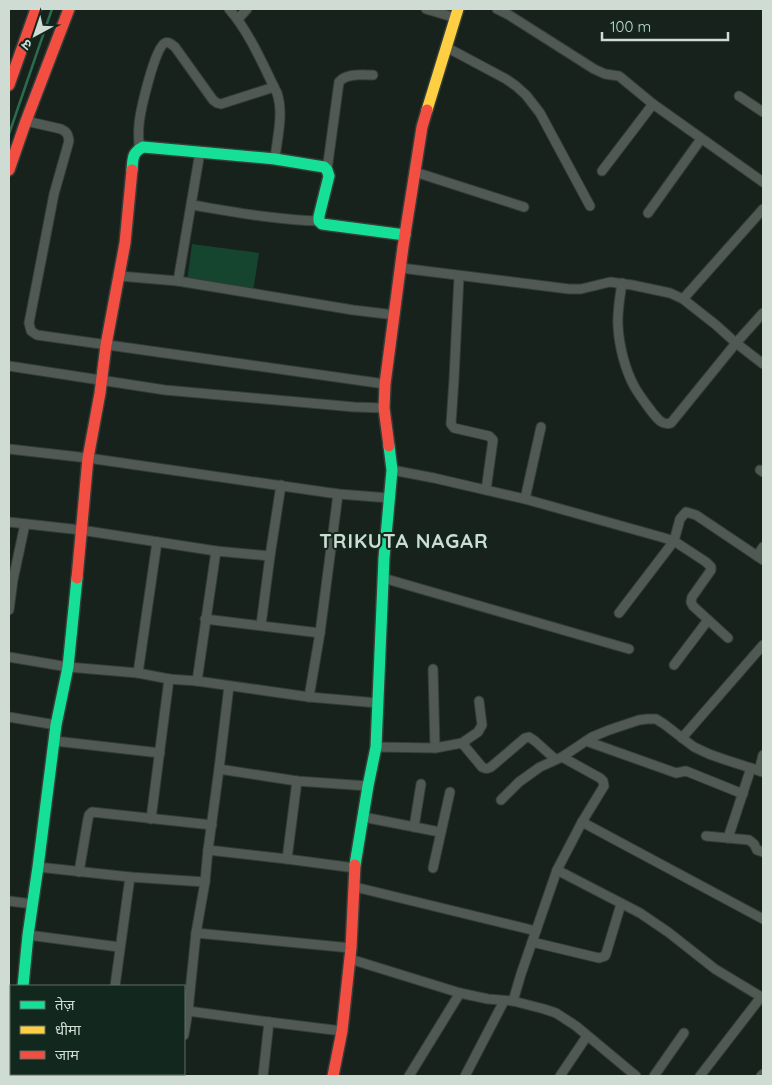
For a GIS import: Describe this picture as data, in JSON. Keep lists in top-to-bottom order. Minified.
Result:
{"districts":["TRIKUTA NAGAR"],"legend":["तेज़","धीमा","जाम"],"scale_bar":"100 m","north":"bottom left"}
